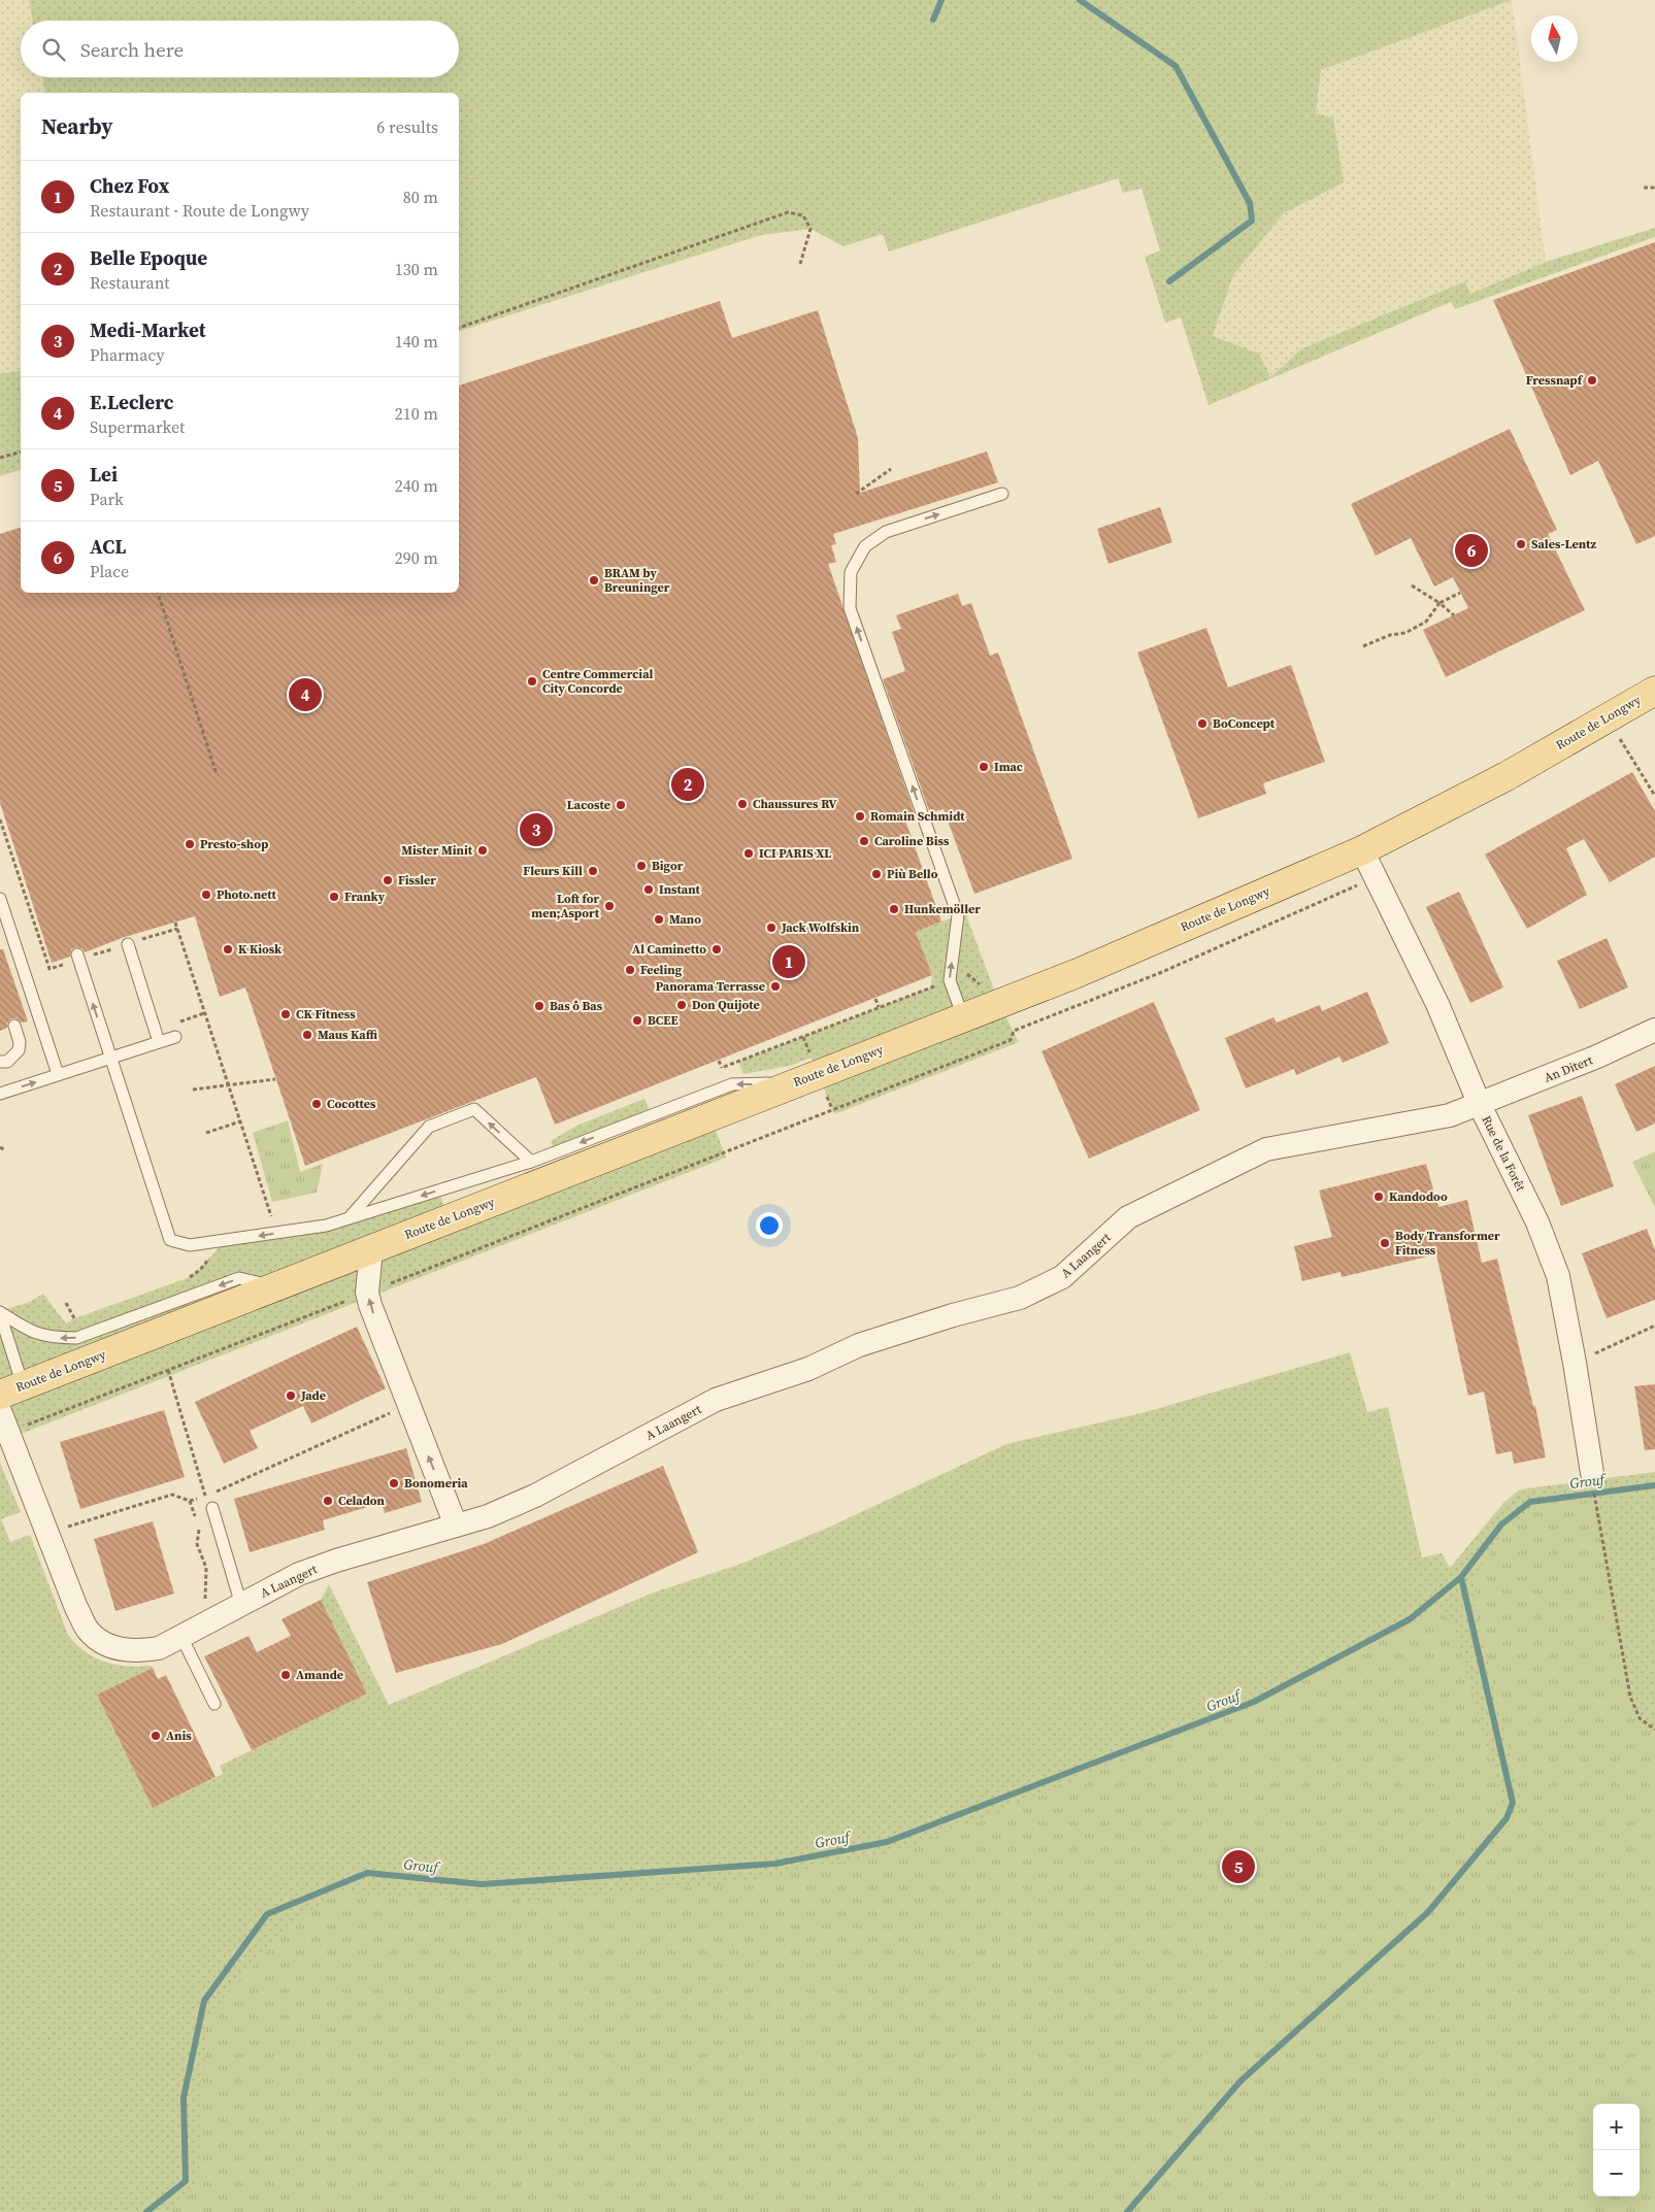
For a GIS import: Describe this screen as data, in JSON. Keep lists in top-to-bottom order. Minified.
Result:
{"streets":{"main road":["Route de Longwy"],"street":["An Ditert","Rue de la Forêt","A Laangert"]},"crossings":[["Route de Longwy","Rue de la Forêt"],["An Ditert","Rue de la Forêt"],["An Ditert","A Laangert"],["Rue de la Forêt","A Laangert"]],"water":["Grouf"],"places":["Fressnapf","Sales-Lentz","BRAM by Breuninger","Centre Commercial City Concorde","BoConcept","Imac","Chaussures RV","Lacoste","Romain Schmidt","Caroline Biss","Presto-shop","Mister Minit","ICI PARIS XL","Bigor","Fleurs Kill","Più Bello","Fissler","Instant","Photo.nett","Franky","Loft for men;Asport","Hunkemöller","Mano","Jack Wolfskin","K Kiosk","Al Caminetto","Feeling","Panorama Terrasse","Don Quijote","Bas ô Bas","CK Fitness","BCEE","Maus Kaffi","Cocottes","Kandodoo","Body Transformer Fitness","Jade","Bonomeria","Celadon","Amande","Anis"],"north":"top","page":{"search":"Search here","heading":["Nearby","6 results"],"list":[{"mark":"1","name":"Chez Fox","note":"Restaurant · Route de Longwy","value":"80 m"},{"mark":"2","name":"Belle Epoque","note":"Restaurant","value":"130 m"},{"mark":"3","name":"Medi-Market","note":"Pharmacy","value":"140 m"},{"mark":"4","name":"E.Leclerc","note":"Supermarket","value":"210 m"},{"mark":"5","name":"Lei","note":"Park","value":"240 m"},{"mark":"6","name":"ACL","note":"Place","value":"290 m"}],"pins":["6","4","2","3","1","5"],"map_buttons":["+","−"]}}
